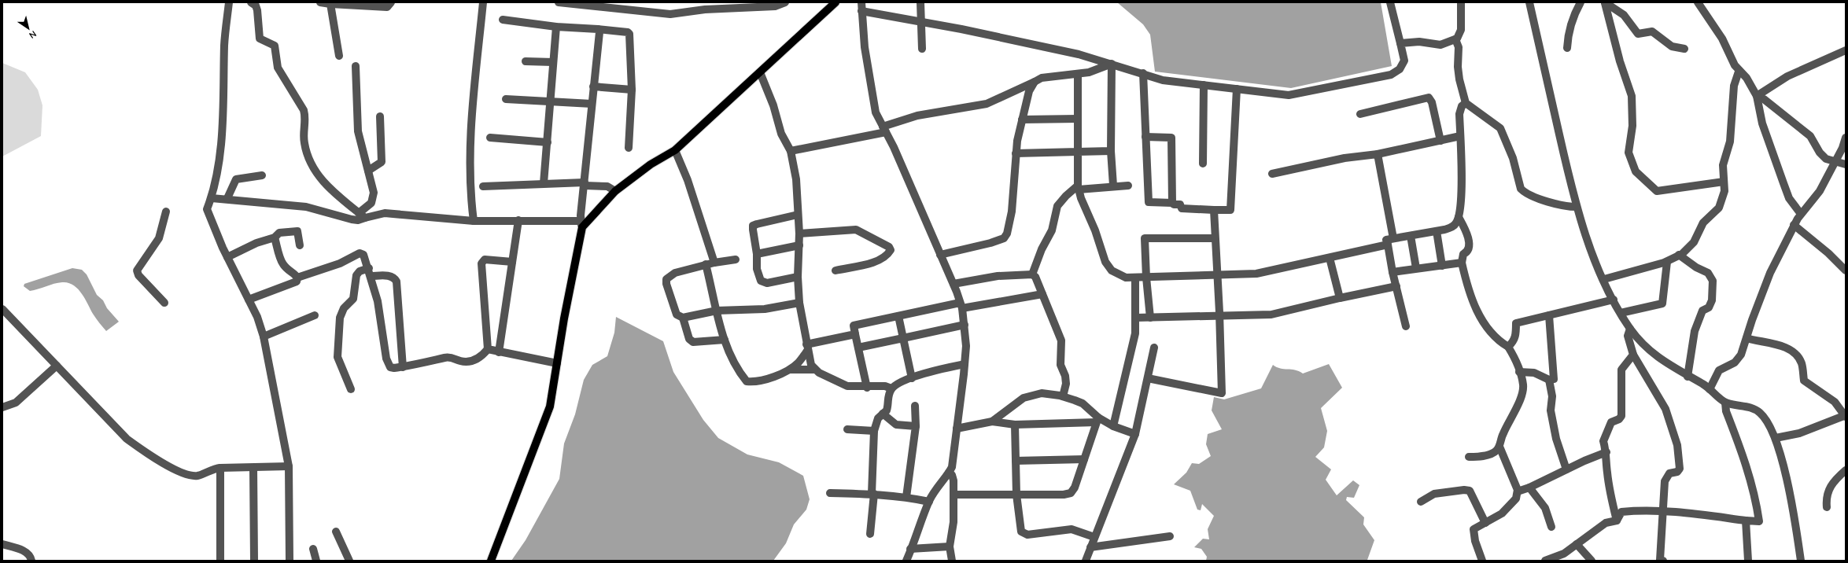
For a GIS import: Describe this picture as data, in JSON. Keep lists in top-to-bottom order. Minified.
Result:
{"north":"bottom right"}
